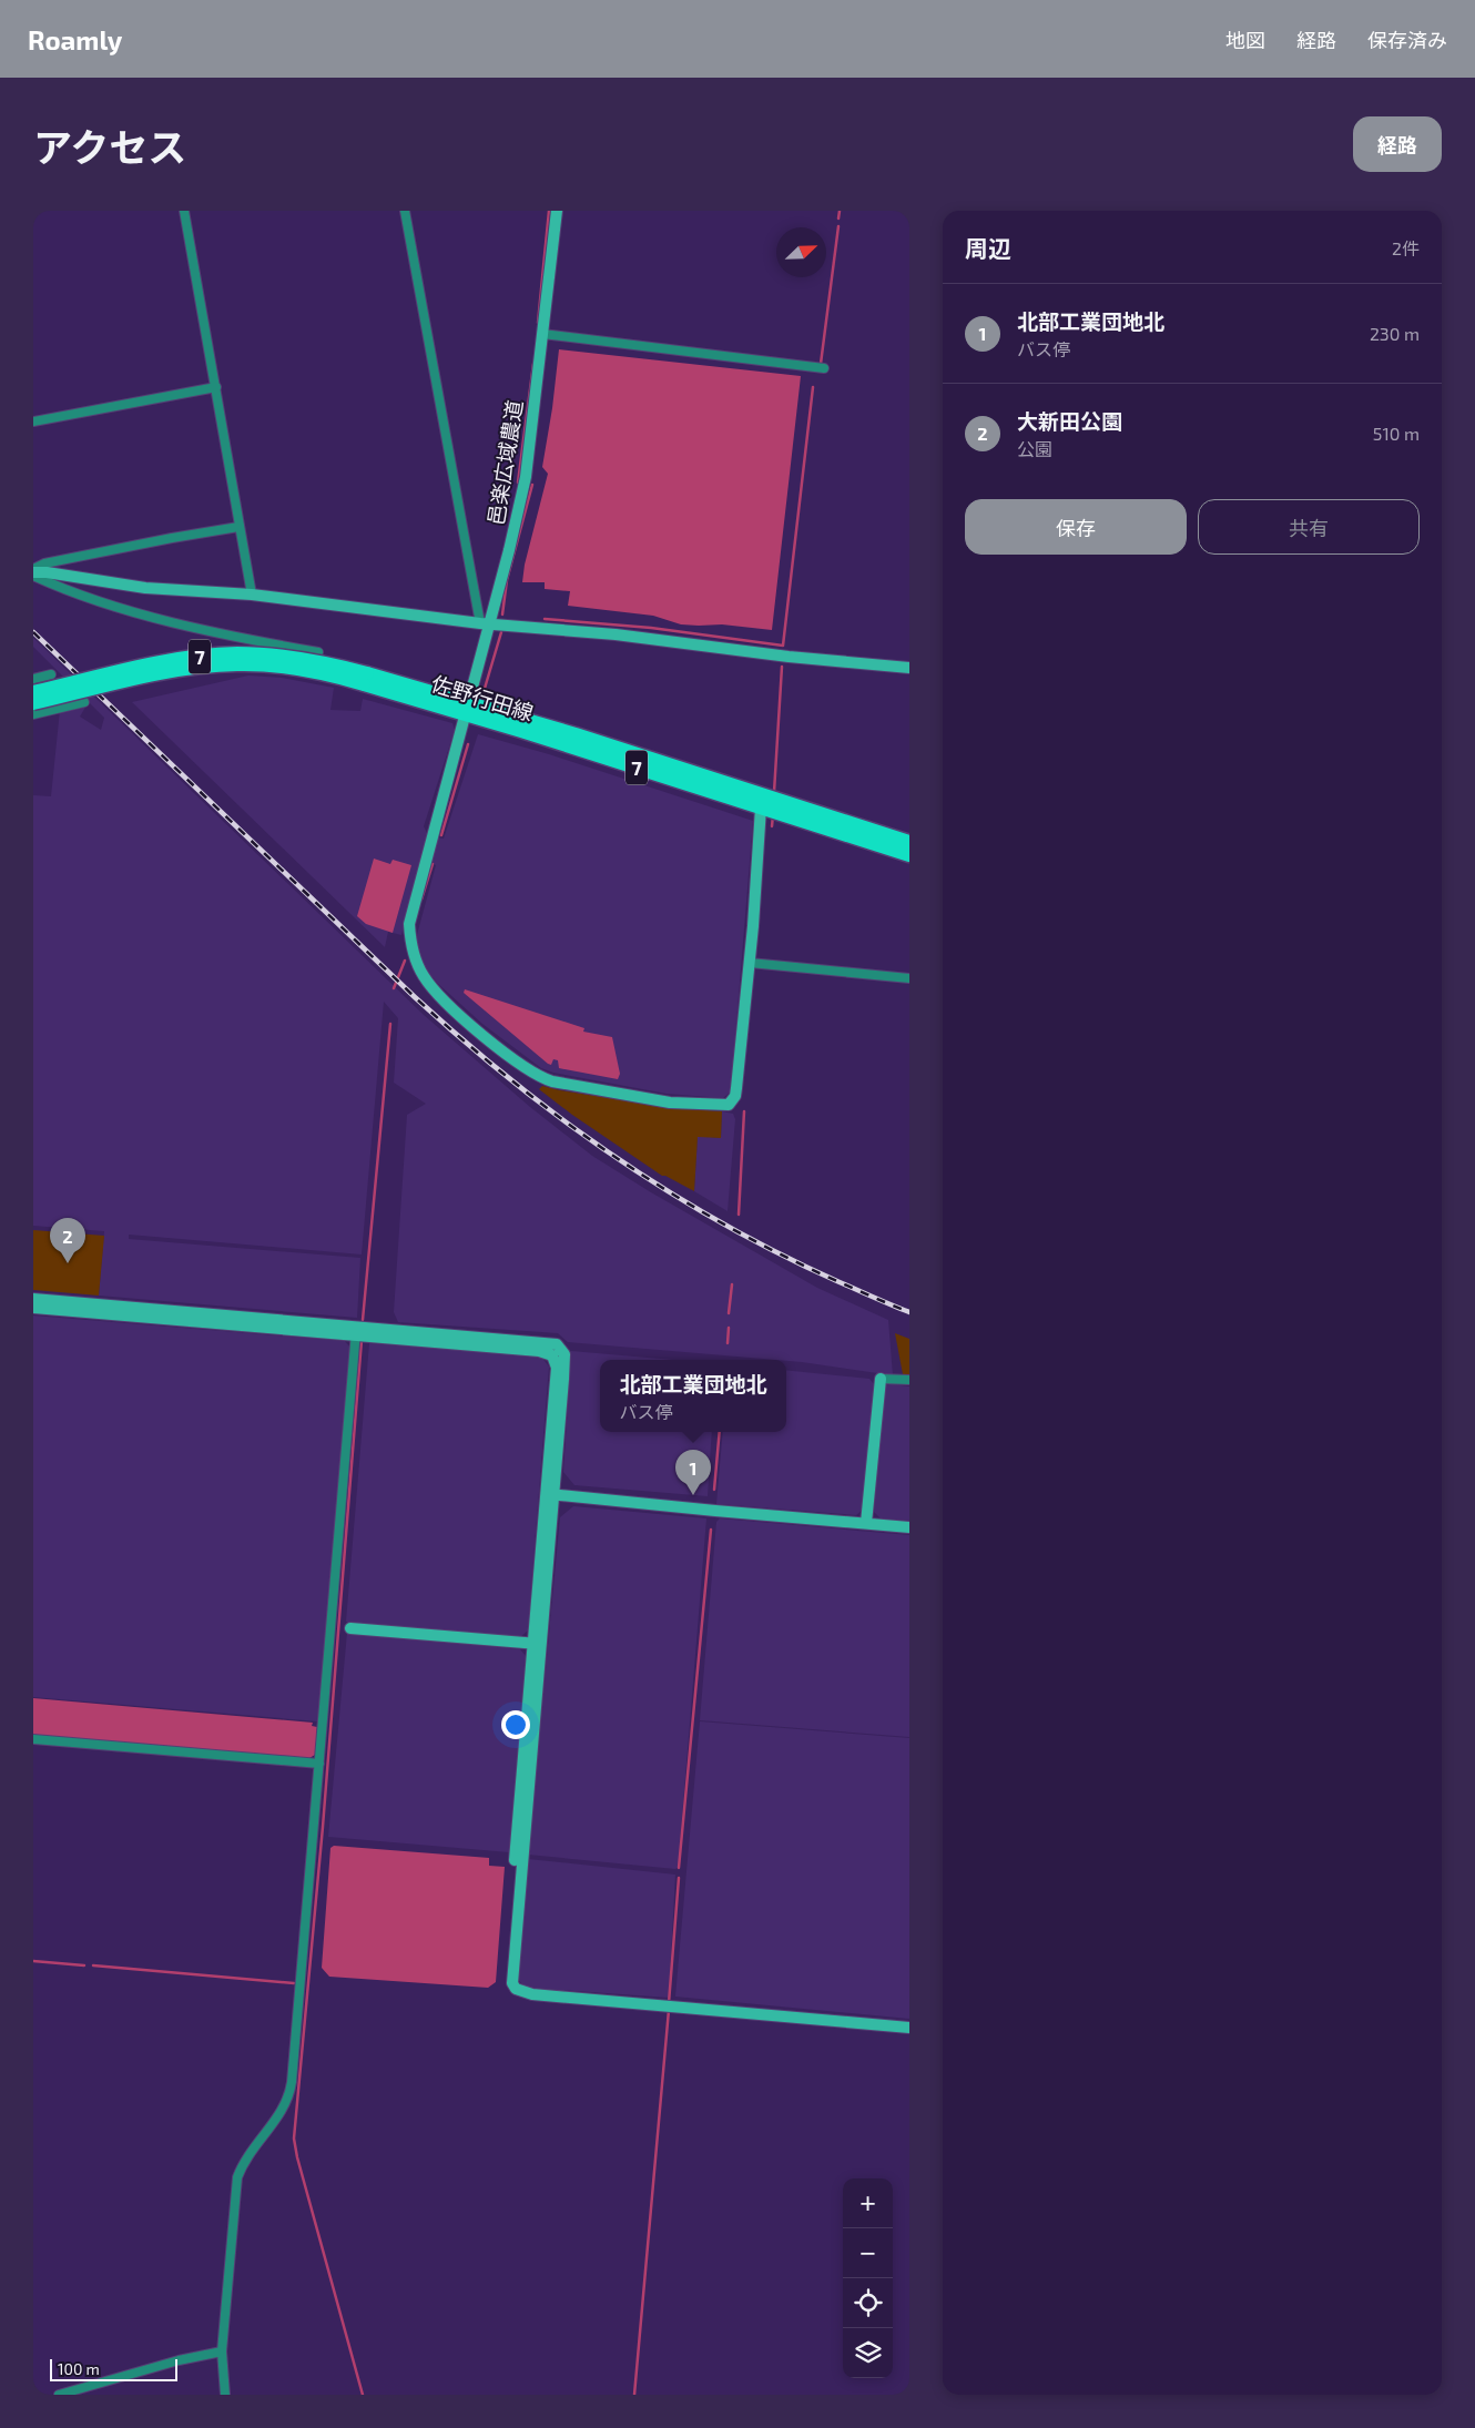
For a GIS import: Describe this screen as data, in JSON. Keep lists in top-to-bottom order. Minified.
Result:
{"streets":{"main road":["7","佐野行田線"],"street":["邑楽広域農道"]},"crossings":[["邑楽広域農道","佐野行田線"]],"scale_bar":"100 m","north":"top right","page":{"header":"Roamly","nav":["地図","経路","保存済み"],"title":"アクセス","buttons":["経路",["保存","共有"]],"heading":["周辺","2件"],"list":[{"mark":"1","name":"北部工業団地北","note":"バス停","value":"230 m"},{"mark":"2","name":"大新田公園","note":"公園","value":"510 m"}],"pins":["2","1"],"popup":["北部工業団地北","バス停"],"map_buttons":["+","−"],"scale":"100 m"}}
